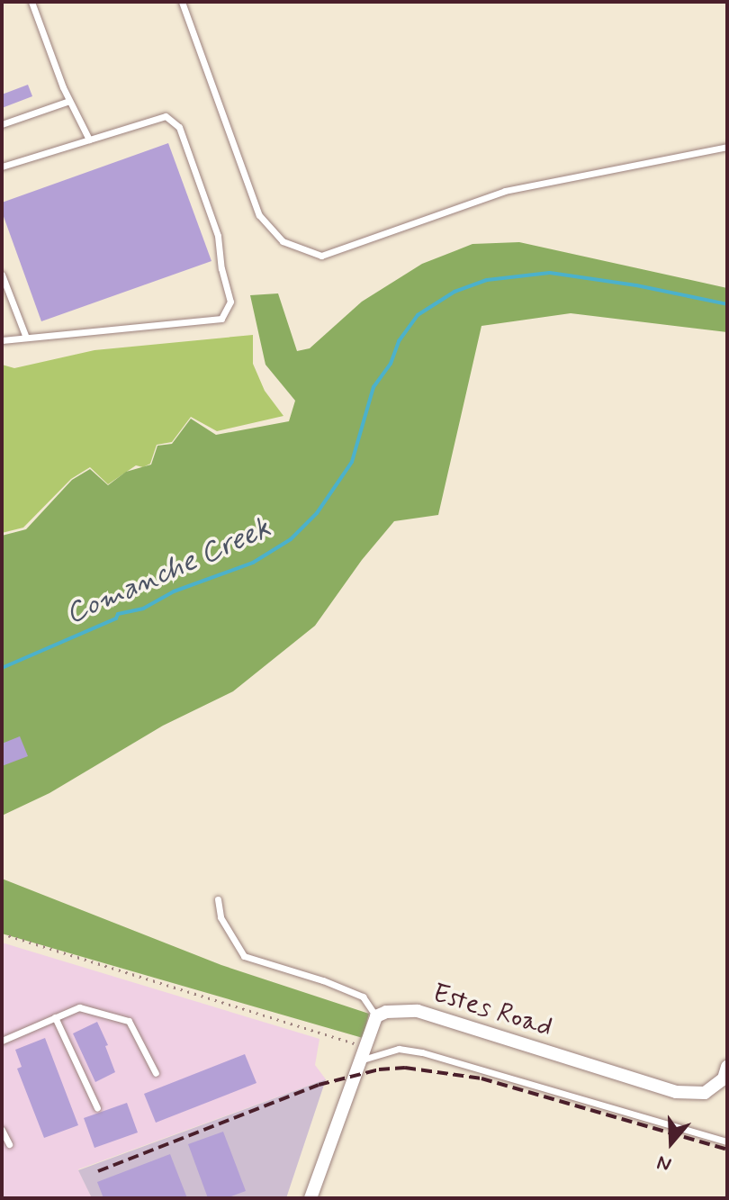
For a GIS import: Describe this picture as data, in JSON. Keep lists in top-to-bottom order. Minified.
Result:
{"streets":{"street":["Estes Road"]},"water":["Comanche Creek"],"north":"bottom"}
